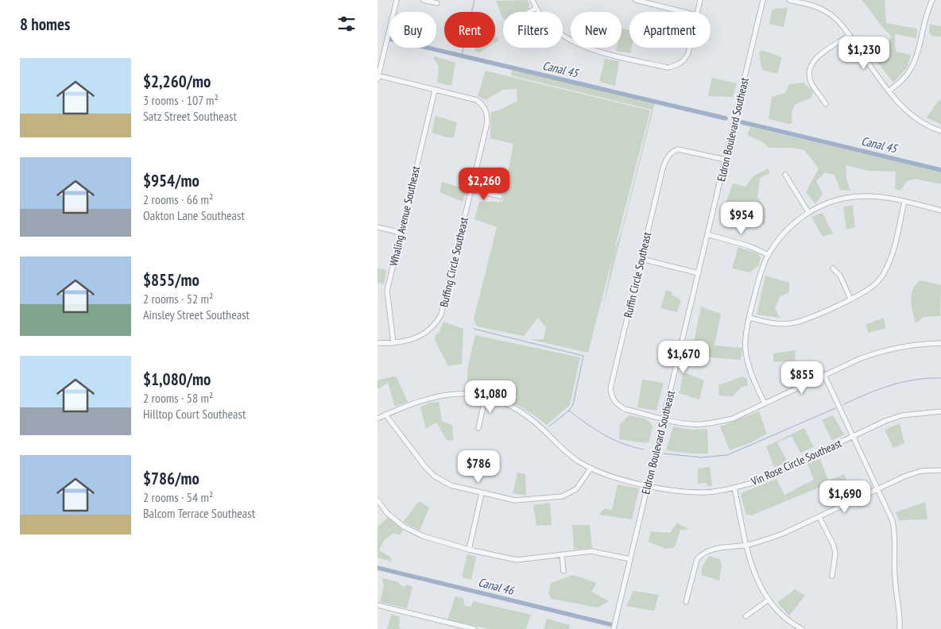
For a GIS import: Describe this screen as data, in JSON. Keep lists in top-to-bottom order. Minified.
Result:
{"streets":{"street":["Eldron Boulevard Southeast","Whaling Avenue Southeast","Buffing Circle Southeast","Ruffin Circle Southeast","Vin Rose Circle Southeast"]},"crossings":[["Eldron Boulevard Southeast","Ruffin Circle Southeast"],["Eldron Boulevard Southeast","Vin Rose Circle Southeast"],["Whaling Avenue Southeast","Buffing Circle Southeast"]],"water":["Canal 45","Canal 46"],"page":{"heading":"8 homes","chip":["Buy","Rent","Filters","New","Apartment"],"price":["$1,230","$2,260","$954","$1,670","$855","$1,080","$786","$1,690"],"list":[{"name":"$2,260/mo","note":"3 rooms · 107 m² · Satz Street Southeast"},{"name":"$954/mo","note":"2 rooms · 66 m² · Oakton Lane Southeast"},{"name":"$855/mo","note":"2 rooms · 52 m² · Ainsley Street Southeast"},{"name":"$1,080/mo","note":"2 rooms · 58 m² · Hilltop Court Southeast"},{"name":"$786/mo","note":"2 rooms · 54 m² · Balcom Terrace Southeast"}]}}
